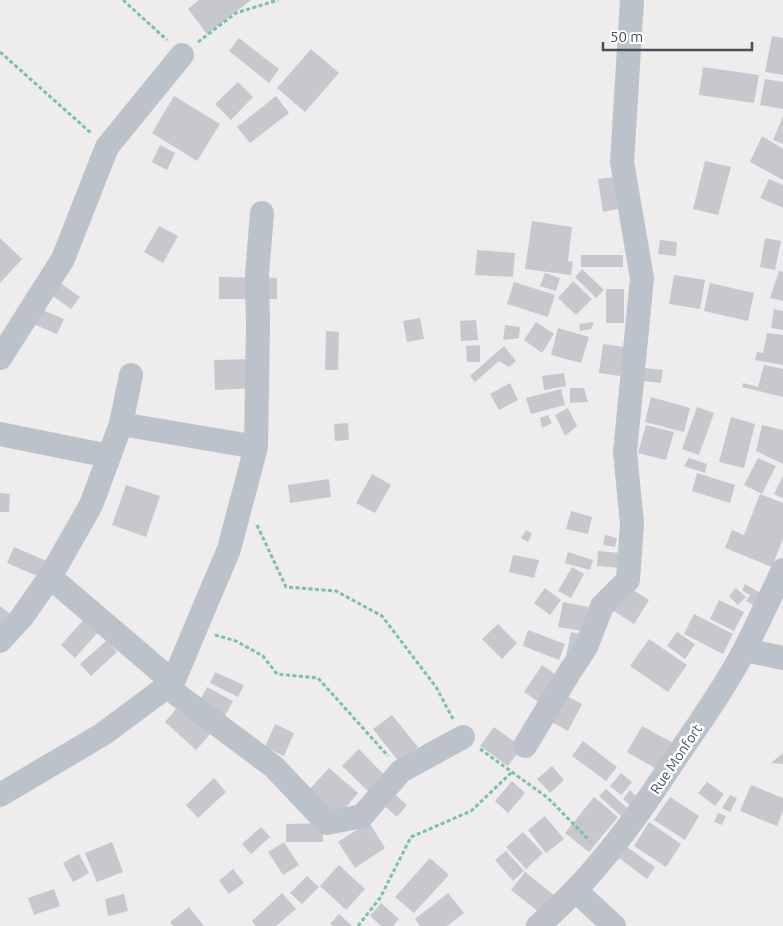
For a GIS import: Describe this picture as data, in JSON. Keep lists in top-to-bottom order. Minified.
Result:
{"streets":{"street":["Rue Monfort"]},"scale_bar":"50 m"}
